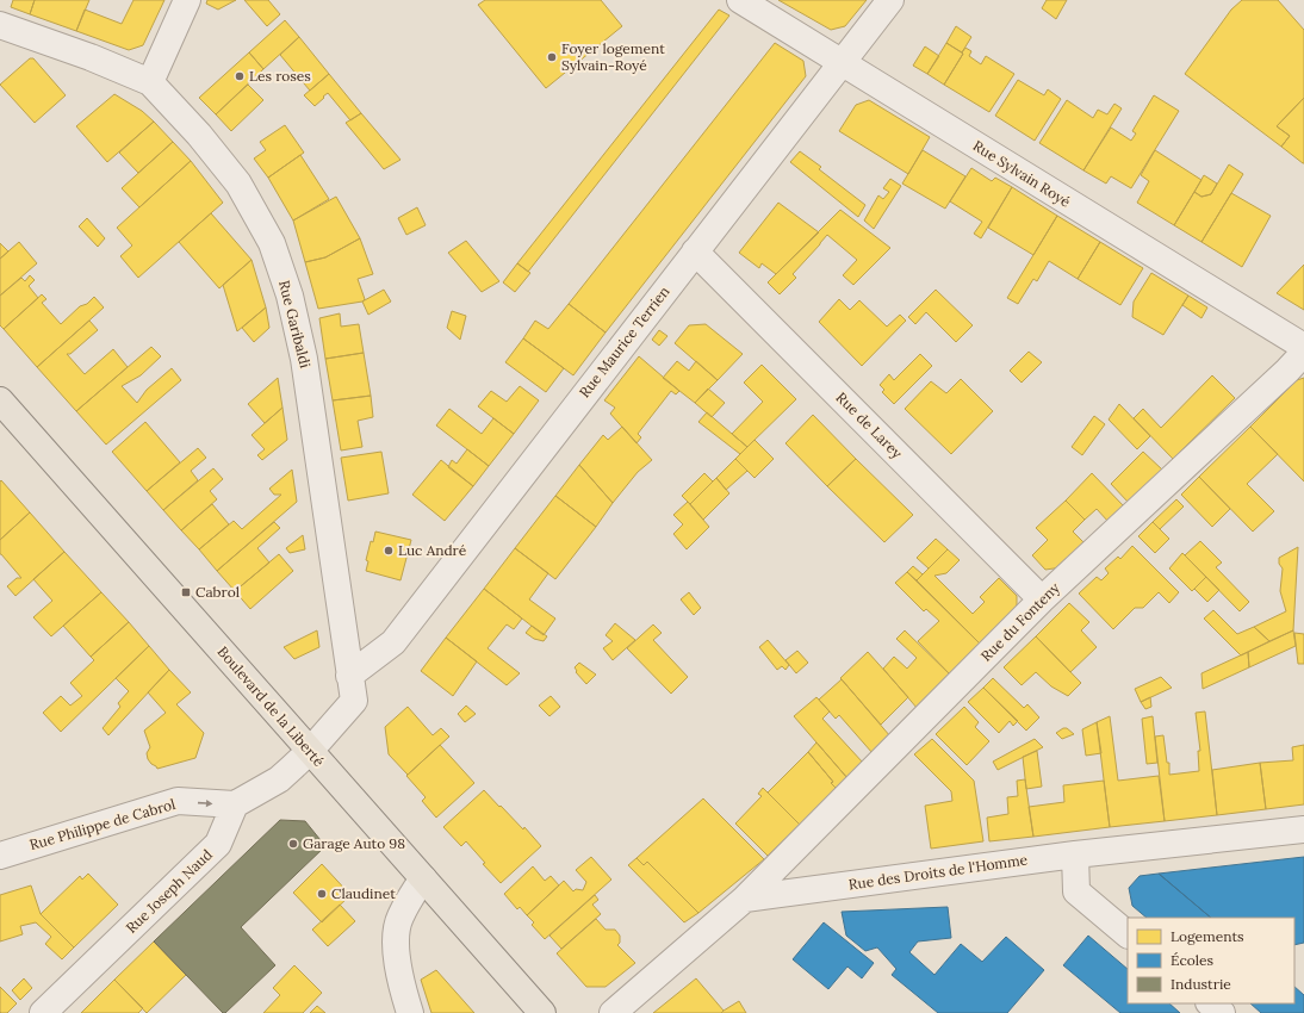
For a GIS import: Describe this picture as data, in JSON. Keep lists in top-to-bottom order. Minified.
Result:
{"streets":{"main road":["Boulevard de la Liberté"],"street":["Rue Sylvain Royé","Rue Garibaldi","Rue Maurice Terrien","Rue de Larey","Rue du Fonteny","Rue Philippe de Cabrol","Rue des Droits de l'Homme","Rue Joseph Naud"]},"crossings":[["Rue Sylvain Royé","Rue Maurice Terrien"],["Rue Garibaldi","Rue Maurice Terrien"],["Rue Garibaldi","Boulevard de la Liberté"],["Rue Maurice Terrien","Rue de Larey"],["Rue de Larey","Rue du Fonteny"],["Rue du Fonteny","Rue des Droits de l'Homme"],["Rue Philippe de Cabrol","Rue Joseph Naud"]],"one_way":["Rue Philippe de Cabrol"],"places":{"other":["Foyer logement Sylvain-Royé","Les roses","Luc André","Garage Auto 98","Claudinet"],"transit":["Cabrol"]},"legend":["Logements","Écoles","Industrie"]}
